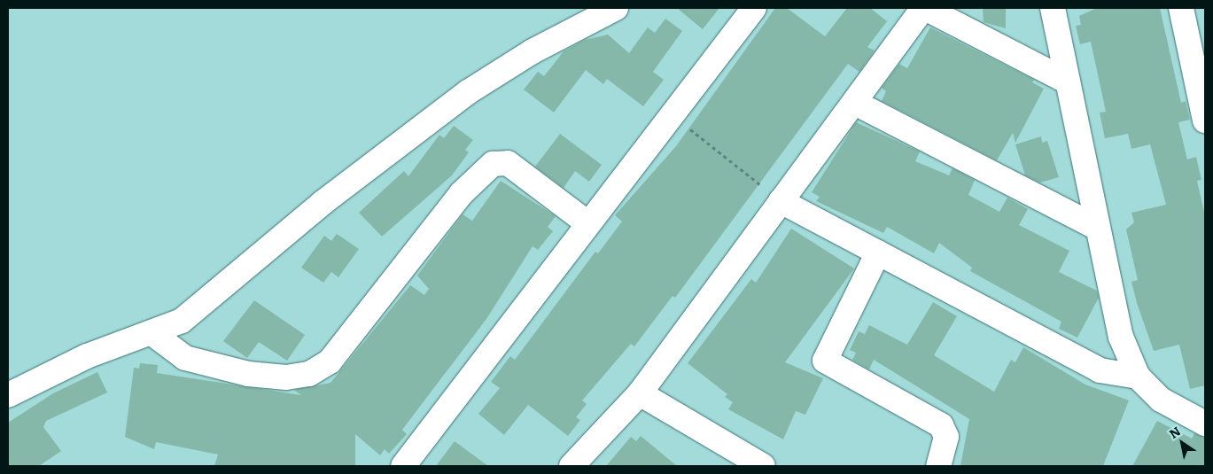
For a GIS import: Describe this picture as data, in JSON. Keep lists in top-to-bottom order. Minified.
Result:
{"north":"top left"}
